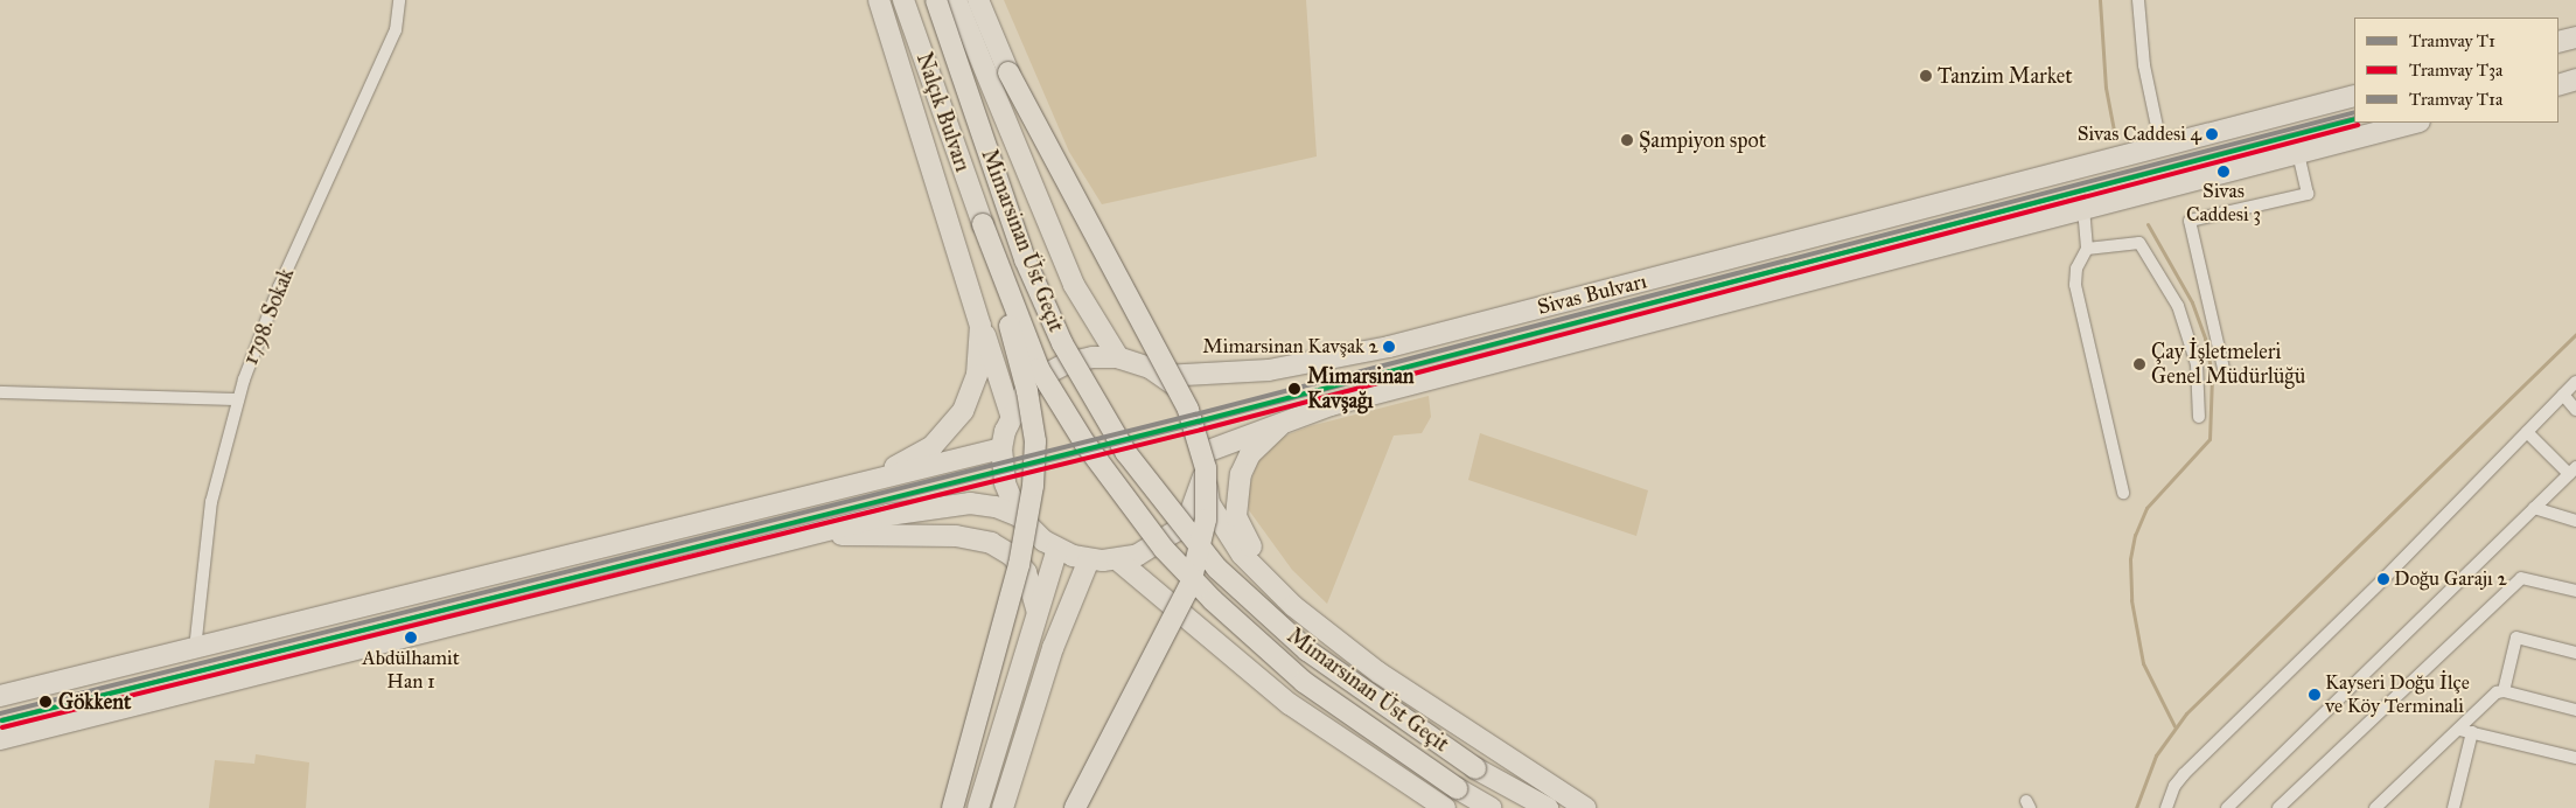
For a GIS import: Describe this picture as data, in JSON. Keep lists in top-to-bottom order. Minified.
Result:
{"streets":{"highway":["Nalçık Bulvarı","Mimarsinan Üst Geçit","Sivas Bulvarı"],"street":["1798. Sokak"]},"crossings":[["Nalçık Bulvarı","Mimarsinan Üst Geçit"]],"places":["Tanzim Market","Sivas Caddesi 4","Şampiyon spot","Sivas Caddesi 3","Mimarsinan Kavşak 2","Çay İşletmeleri Genel Müdürlüğü","Mimarsinan Kavşağı","Doğu Garajı 2","Abdülhamit Han 1","Kayseri Doğu İlçe ve Köy Terminali","Gökkent"],"lines":["tram line T1a","tram line T1","tram line T3a"],"legend":["Tramvay T1","Tramvay T3a","Tramvay T1a"]}
